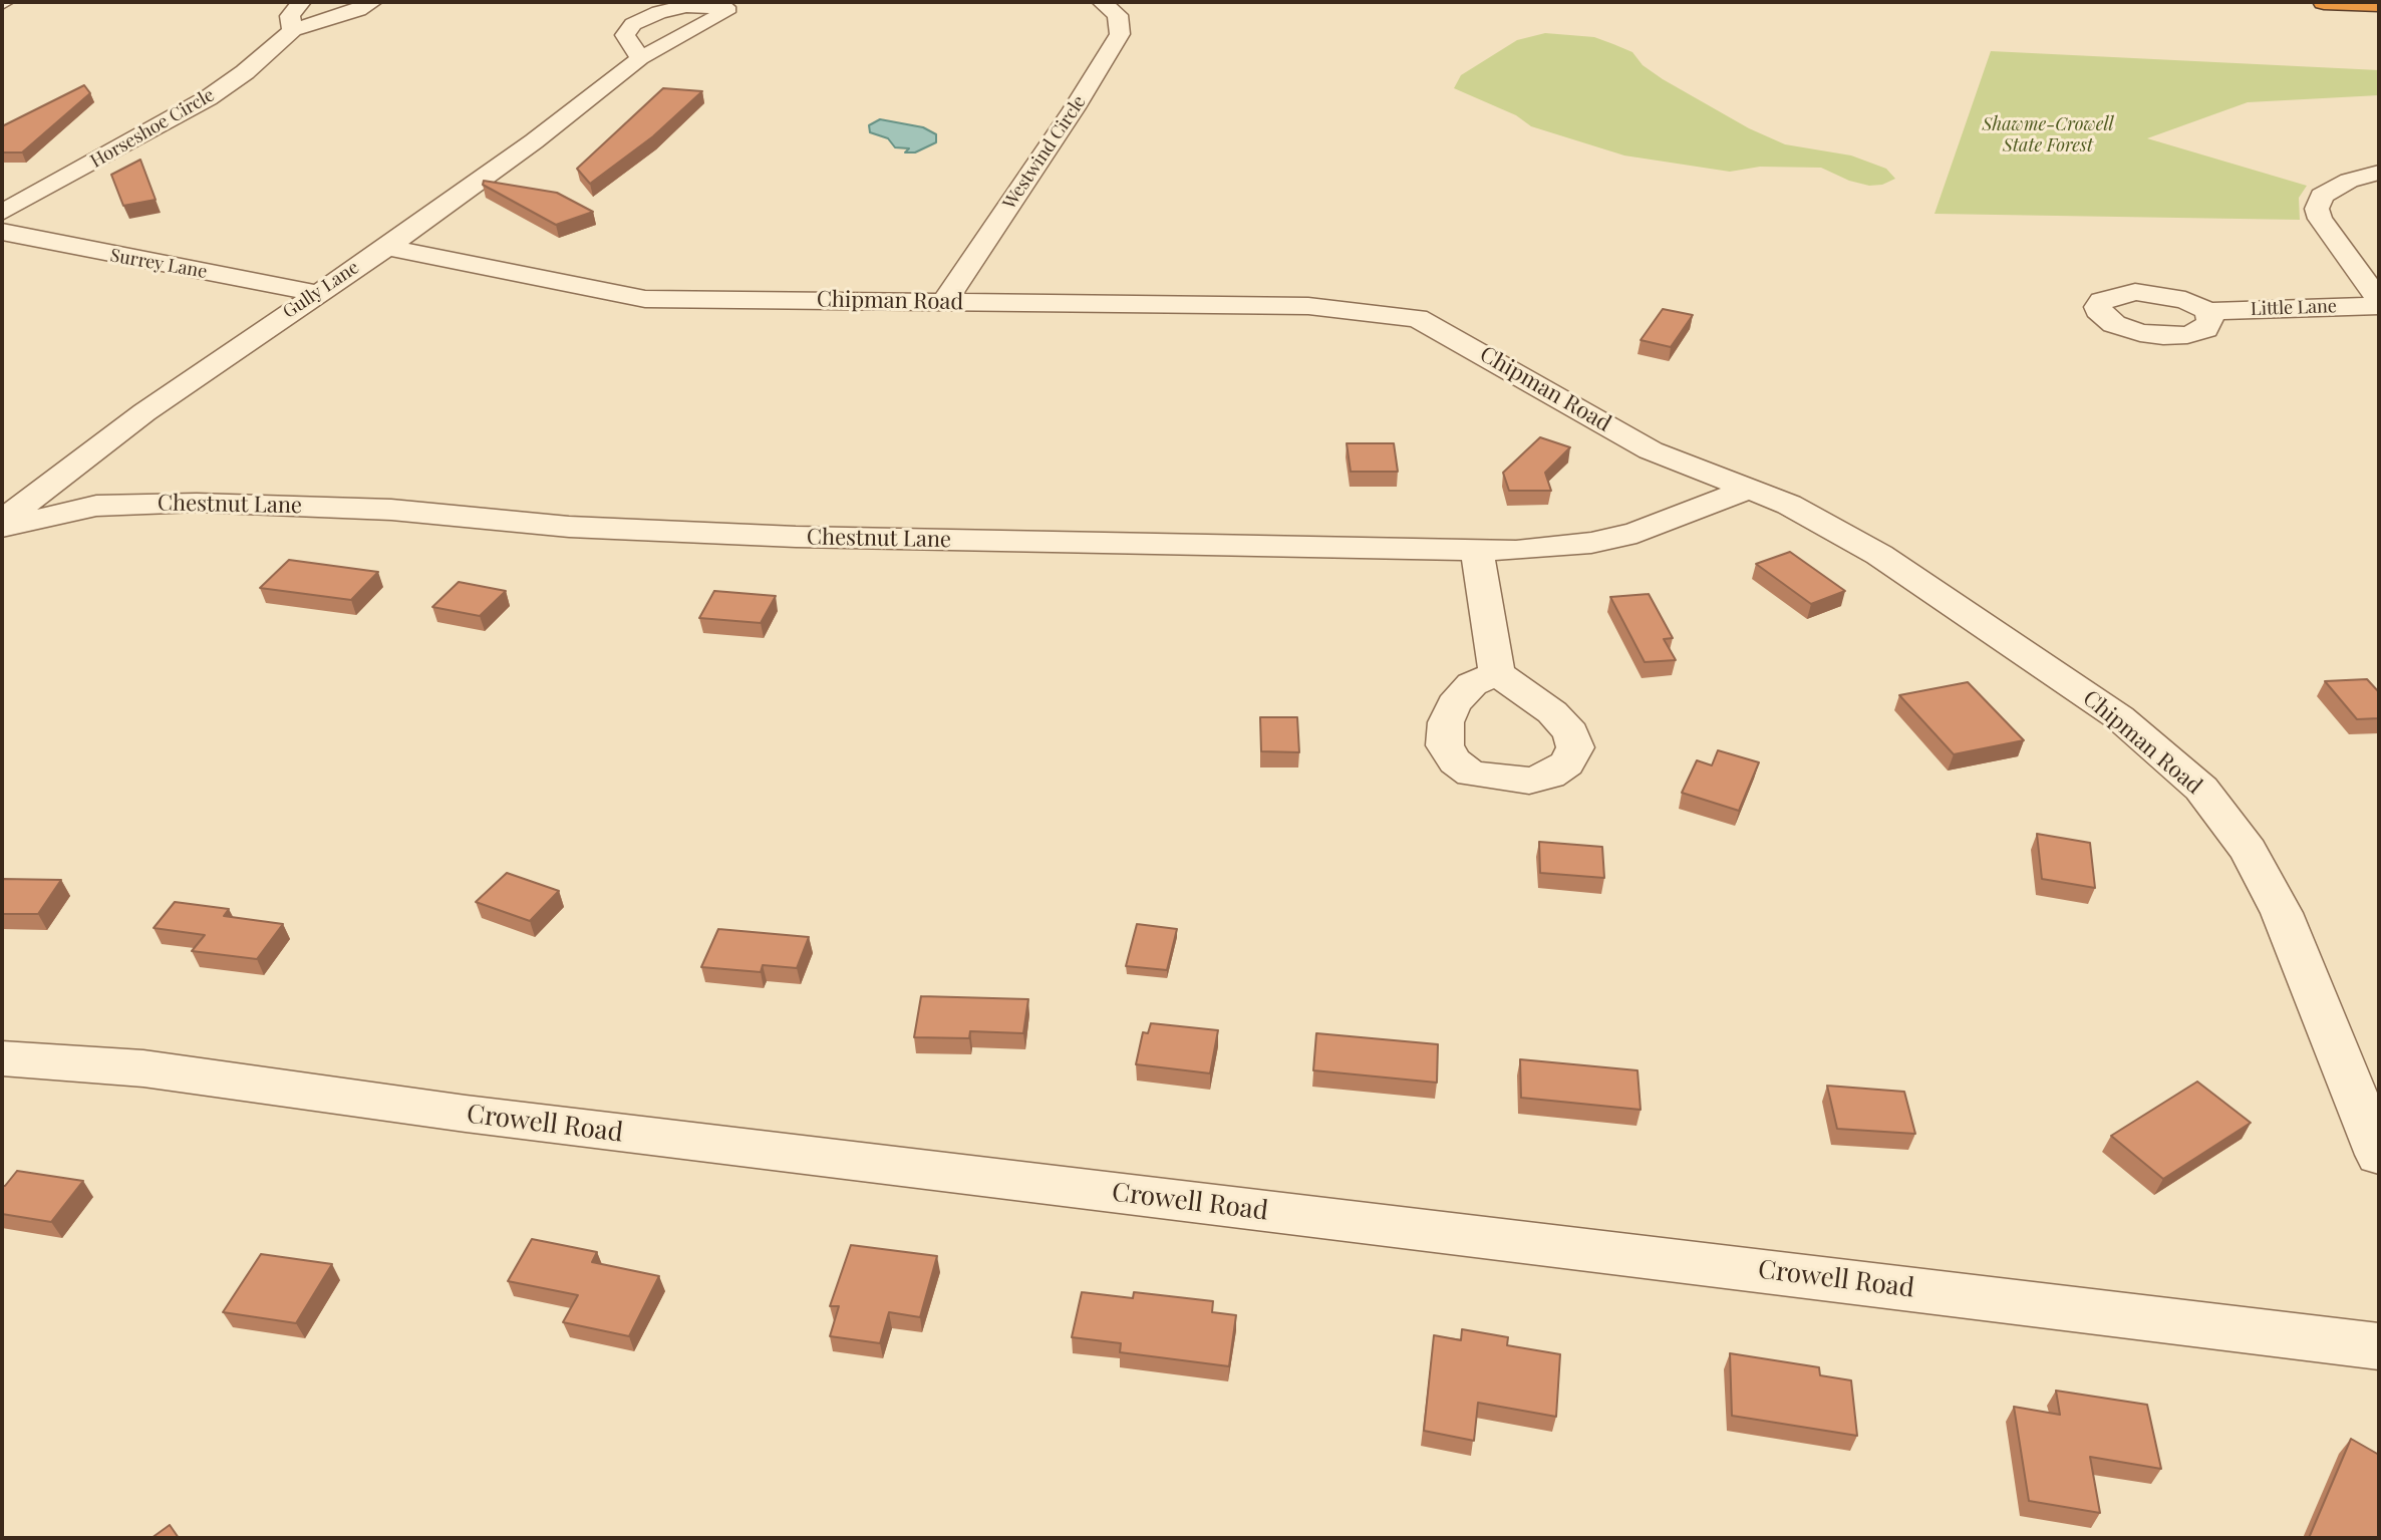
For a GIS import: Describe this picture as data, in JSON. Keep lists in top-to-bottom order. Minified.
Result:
{"streets":{"street":["Horseshoe Circle","Westwind Circle","Surrey Lane","Gully Lane","Chipman Road","Little Lane","Chestnut Lane","Crowell Road"]},"crossings":[["Westwind Circle","Chipman Road"],["Surrey Lane","Gully Lane"],["Gully Lane","Chipman Road"],["Gully Lane","Chestnut Lane"],["Chipman Road","Chestnut Lane"]],"parks":["Shawme-Crowell State Forest"]}
